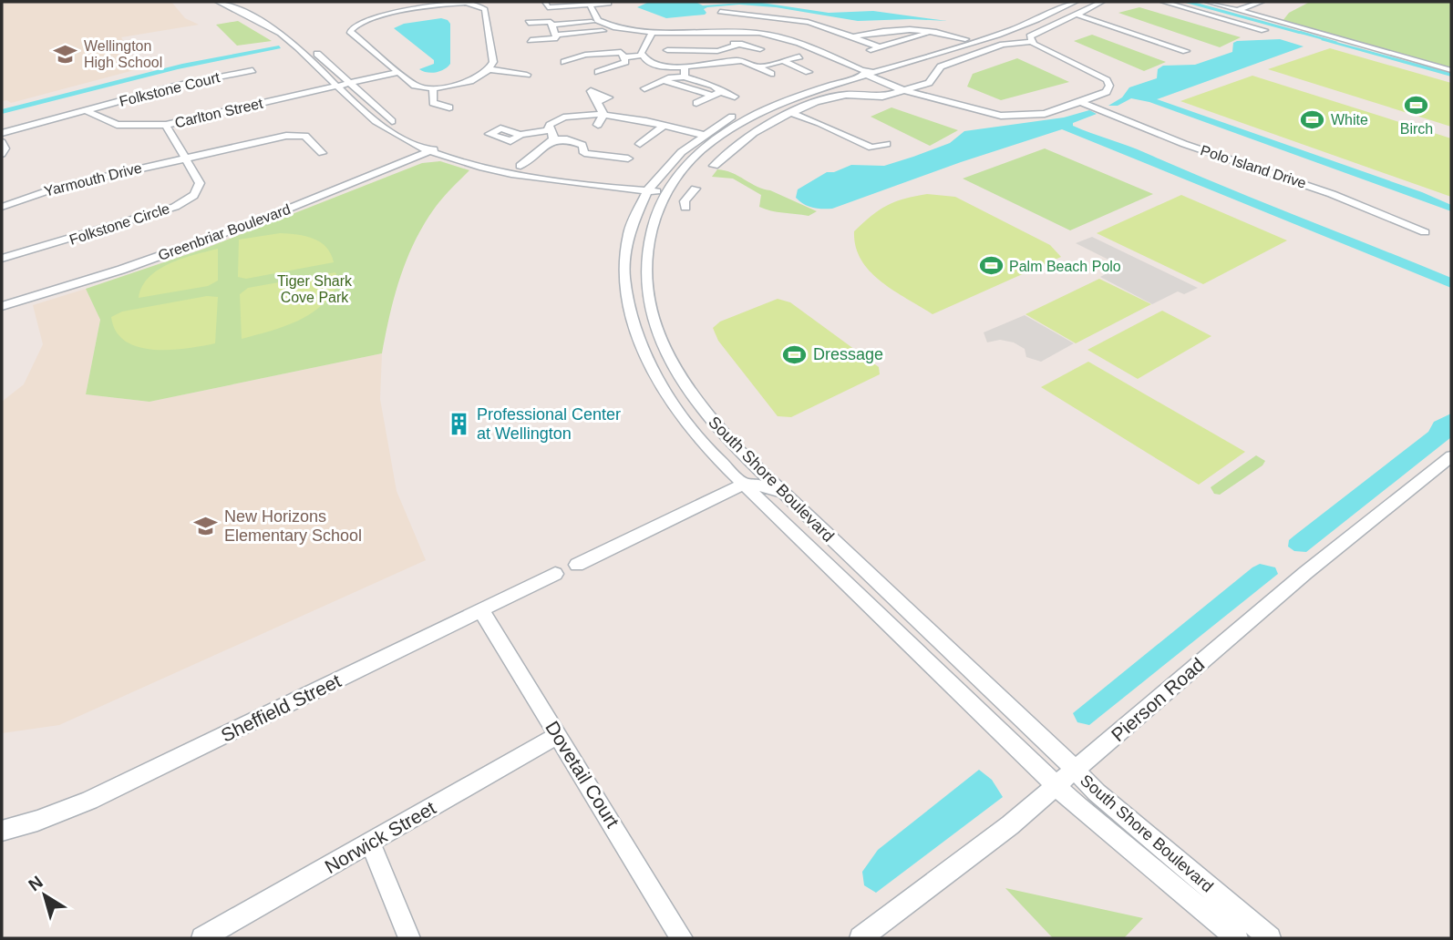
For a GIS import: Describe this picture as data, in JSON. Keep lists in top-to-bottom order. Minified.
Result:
{"streets":{"street":["Folkstone Court","Carlton Street","Polo Island Drive","Yarmouth Drive","Folkstone Circle","Greenbriar Boulevard","South Shore Boulevard","Pierson Road","Sheffield Street","Dovetail Court","Norwick Street"]},"crossings":[["Folkstone Court","Carlton Street"],["Carlton Street","Folkstone Circle"],["Yarmouth Drive","Folkstone Circle"],["South Shore Boulevard","Pierson Road"],["Sheffield Street","Dovetail Court"],["Dovetail Court","Norwick Street"]],"parks":["Tiger Shark Cove Park"],"places":{"school or university":["Wellington High School","New Horizons Elementary School"],"sports":["Birch","White","Palm Beach Polo","Dressage"],"building":["Professional Center at Wellington"]},"north":"top left"}
